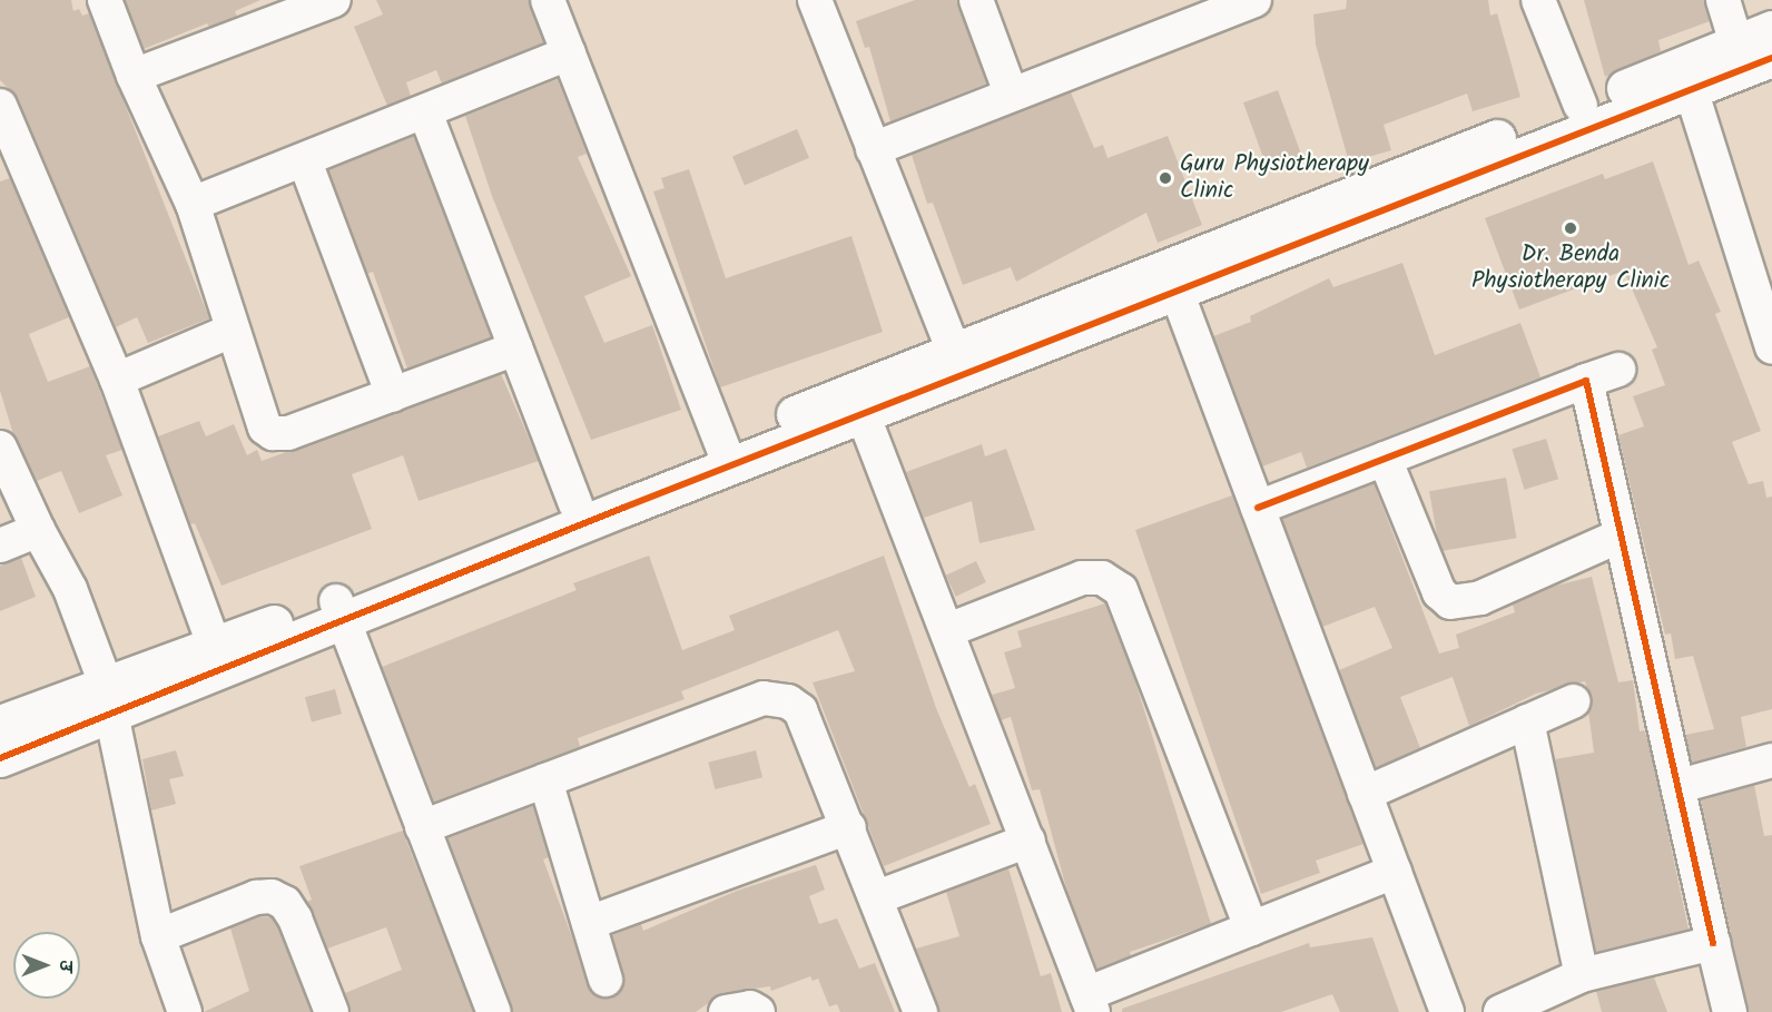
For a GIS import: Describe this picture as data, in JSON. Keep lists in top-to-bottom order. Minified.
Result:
{"places":["Guru Physiotherapy Clinic","Dr. Benda Physiotherapy Clinic"],"north":"right"}
